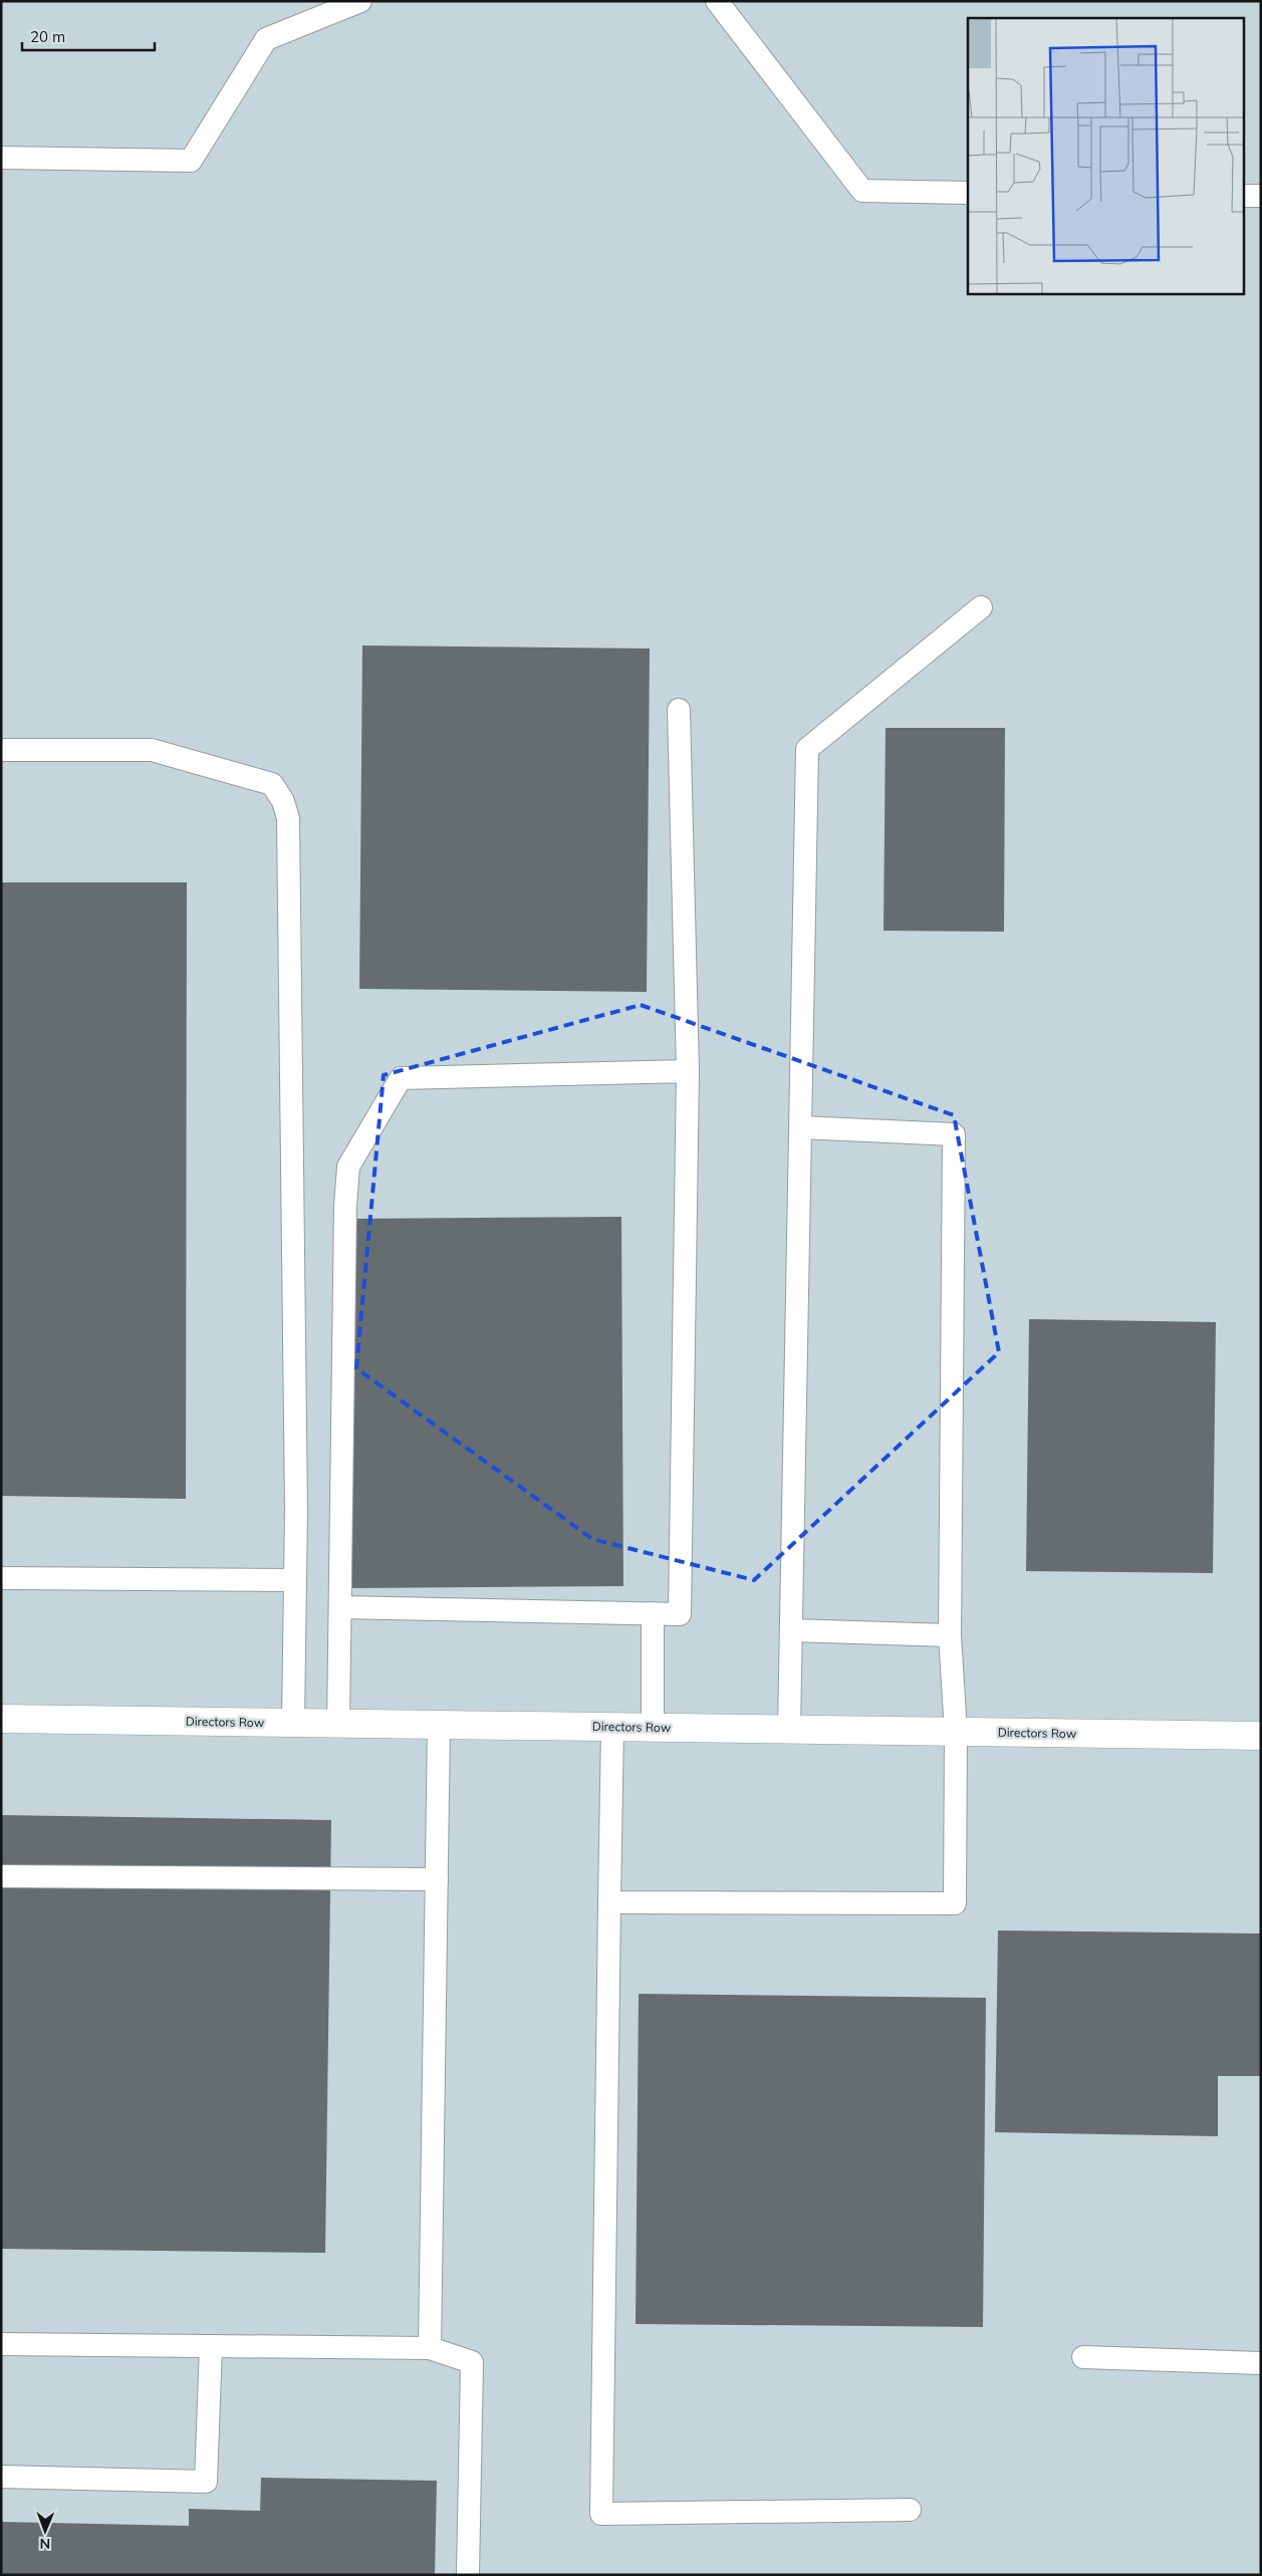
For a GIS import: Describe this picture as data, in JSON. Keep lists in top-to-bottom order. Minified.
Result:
{"streets":{"street":["Directors Row"]},"scale_bar":"20 m","north":"bottom"}
